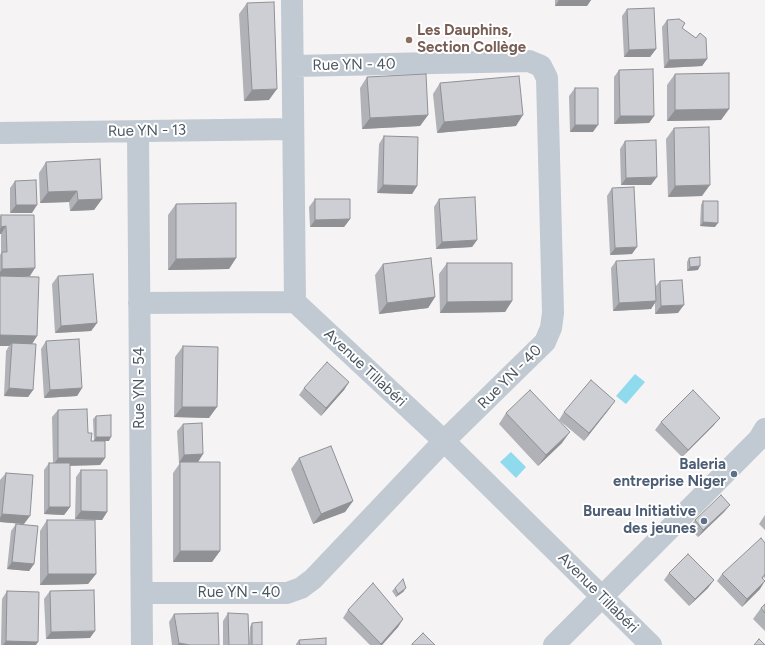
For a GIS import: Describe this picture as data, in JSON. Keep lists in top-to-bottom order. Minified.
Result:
{"streets":{"street":["Rue YN - 40","Rue YN - 13","Avenue Tillabéri","Rue YN - 54"]},"crossings":[["Rue YN - 40","Avenue Tillabéri"],["Rue YN - 40","Rue YN - 54"],["Rue YN - 13","Rue YN - 54"]],"places":["Les Dauphins, Section Collège","Baleria entreprise Niger","Bureau Initiative des jeunes"]}
